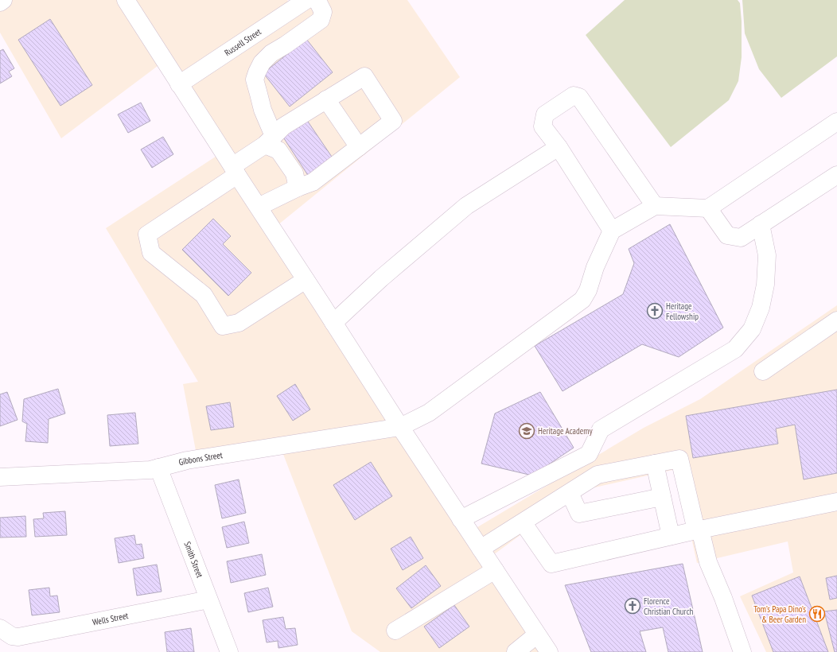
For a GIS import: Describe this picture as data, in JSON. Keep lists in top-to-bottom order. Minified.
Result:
{"streets":{"street":["Russell Street","Gibbons Street","Smith Street","Wells Street"]},"crossings":[["Gibbons Street","Smith Street"],["Smith Street","Wells Street"]],"places":{"church":["Heritage Fellowship","Florence Christian Church"],"school or university":["Heritage Academy"],"restaurant":["Tom’s Papa Dino’s & Beer Garden"]}}
